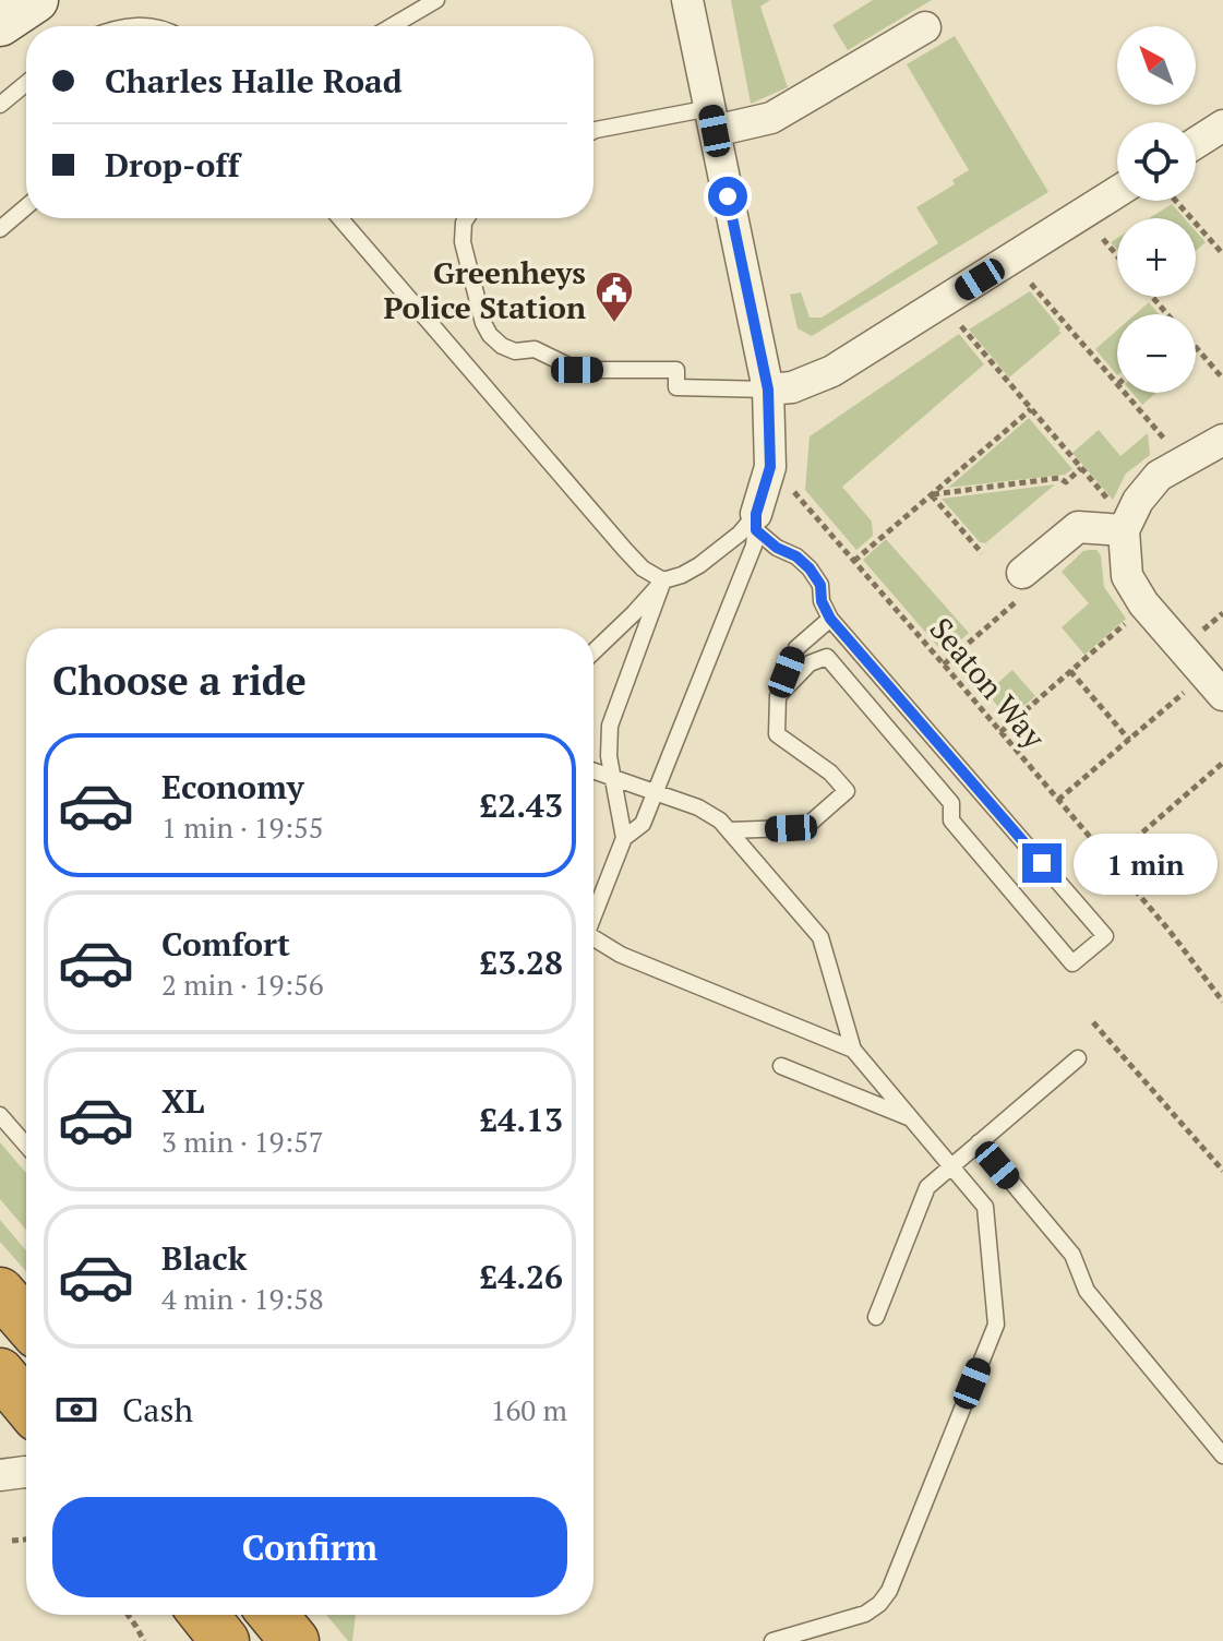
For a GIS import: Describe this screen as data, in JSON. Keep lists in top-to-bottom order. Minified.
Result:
{"streets":{"path":["Seaton Way"]},"places":{"public building":["Greenheys Police Station"]},"north":"top left","page":{"map_buttons":["+","−"],"banner":["Charles Halle Road","Drop-off"],"heading":"Choose a ride","list":[{"name":"Economy","note":"1 min · 19:55","value":"£2.43"},{"name":"Comfort","note":"2 min · 19:56","value":"£3.28"},{"name":"XL","note":"3 min · 19:57","value":"£4.13"},{"name":"Black","note":"4 min · 19:58","value":"£4.26"}],"bubble":"1 min","pay":["Cash","160 m"],"buttons":"Confirm"}}
